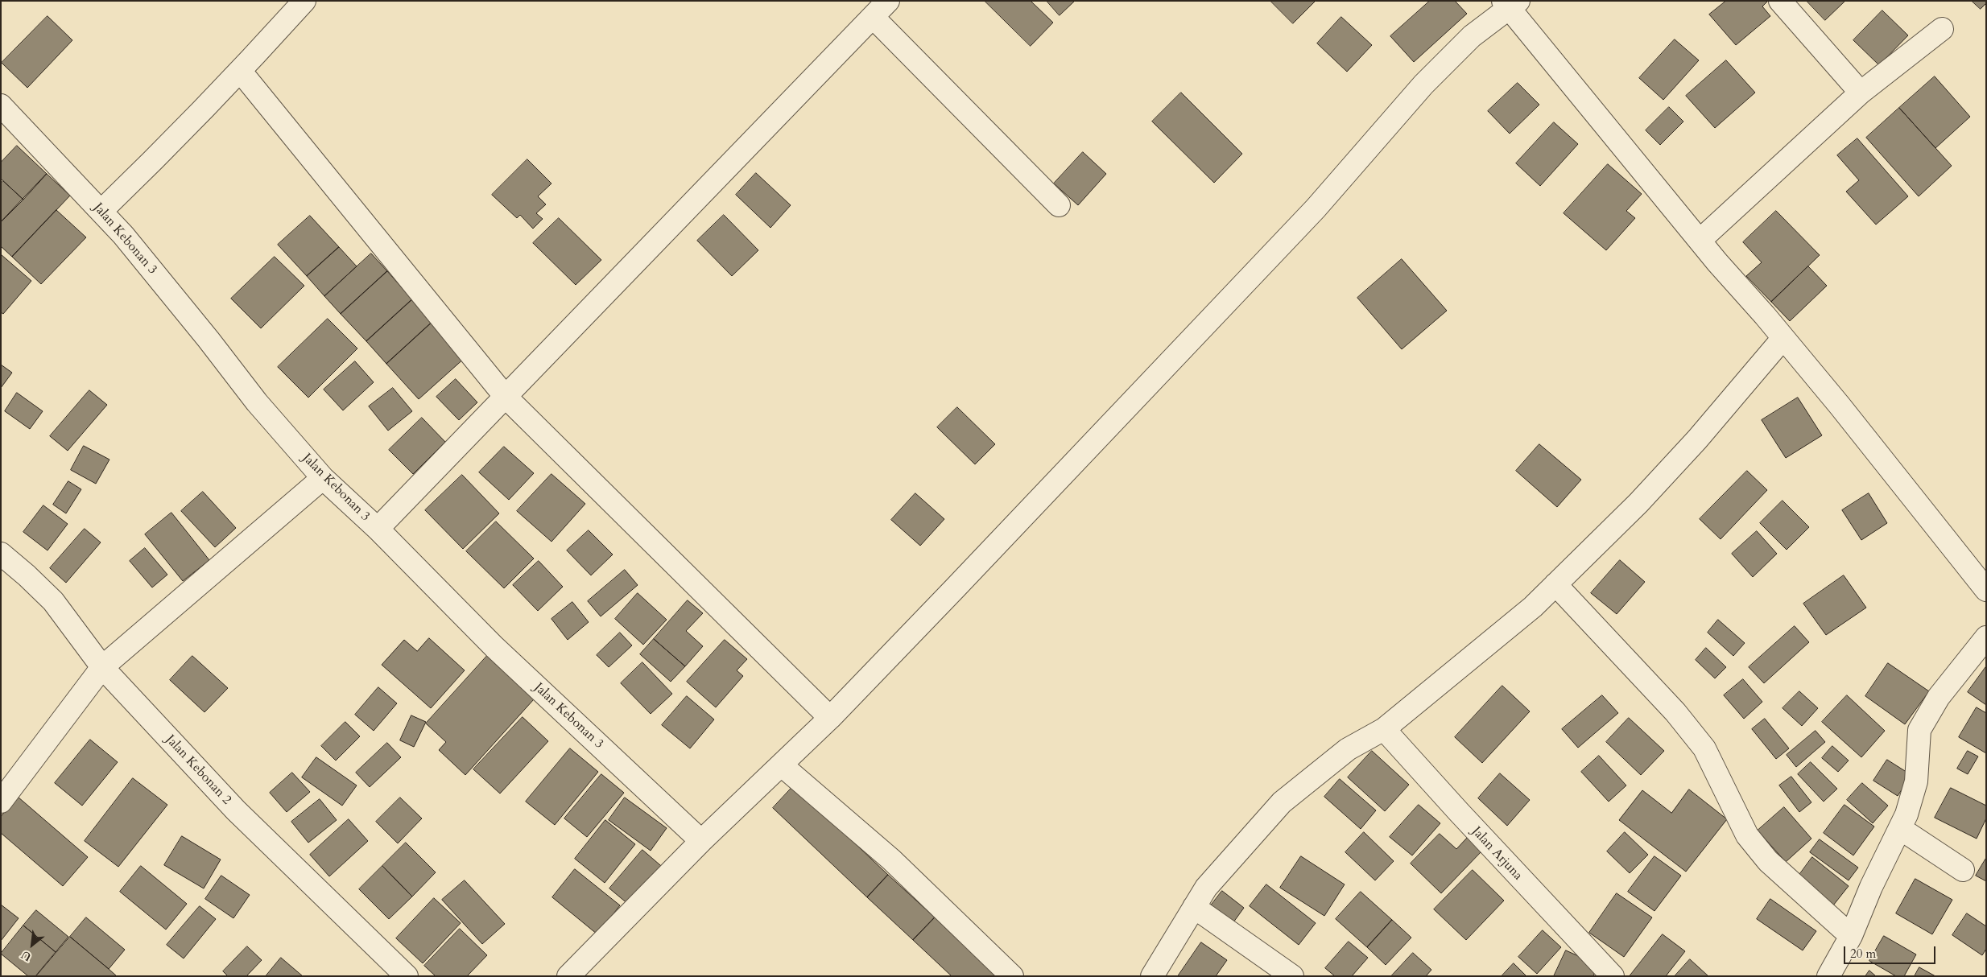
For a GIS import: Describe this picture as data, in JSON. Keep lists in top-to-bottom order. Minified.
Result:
{"streets":{"street":["Jalan Kebonan 3","Jalan Kebonan 2","Jalan Arjuna"]},"scale_bar":"20 m","north":"bottom left"}
